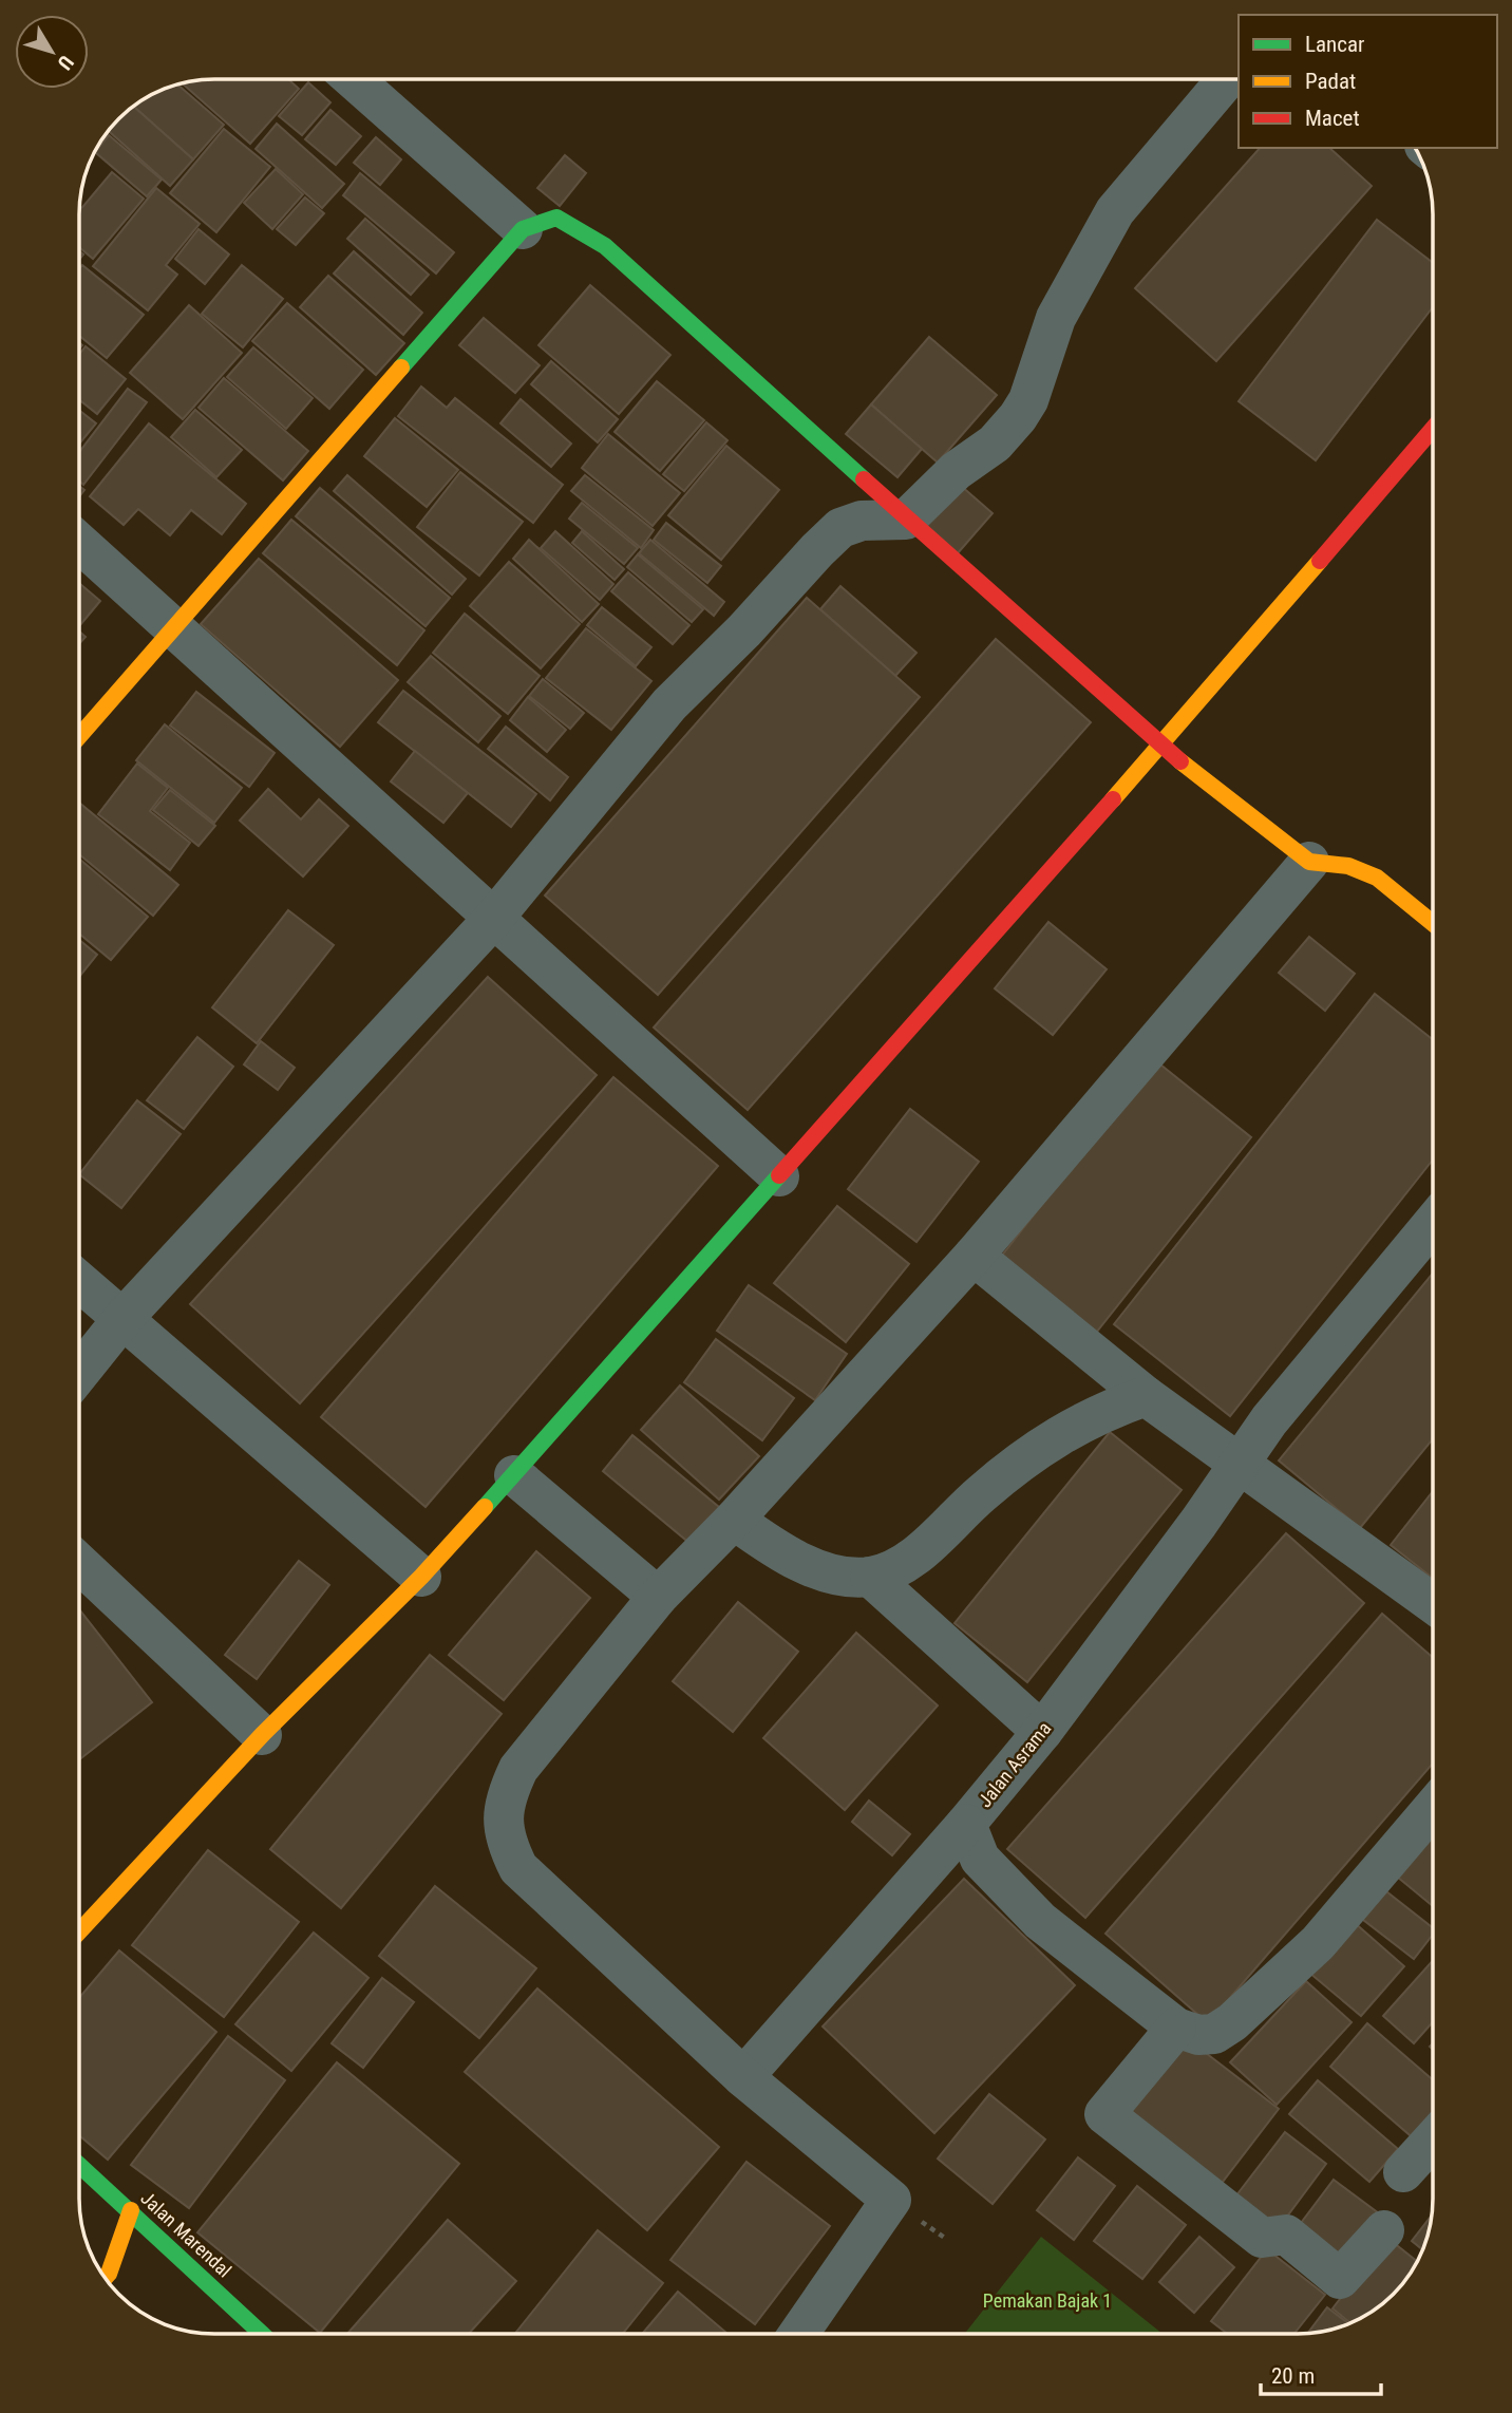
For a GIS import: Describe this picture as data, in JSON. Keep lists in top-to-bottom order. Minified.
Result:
{"streets":{"street":["Jalan Asrama","Jalan Marendal"]},"parks":["Pemakan Bajak 1"],"legend":["Lancar","Padat","Macet"],"scale_bar":"20 m","north":"bottom right"}
